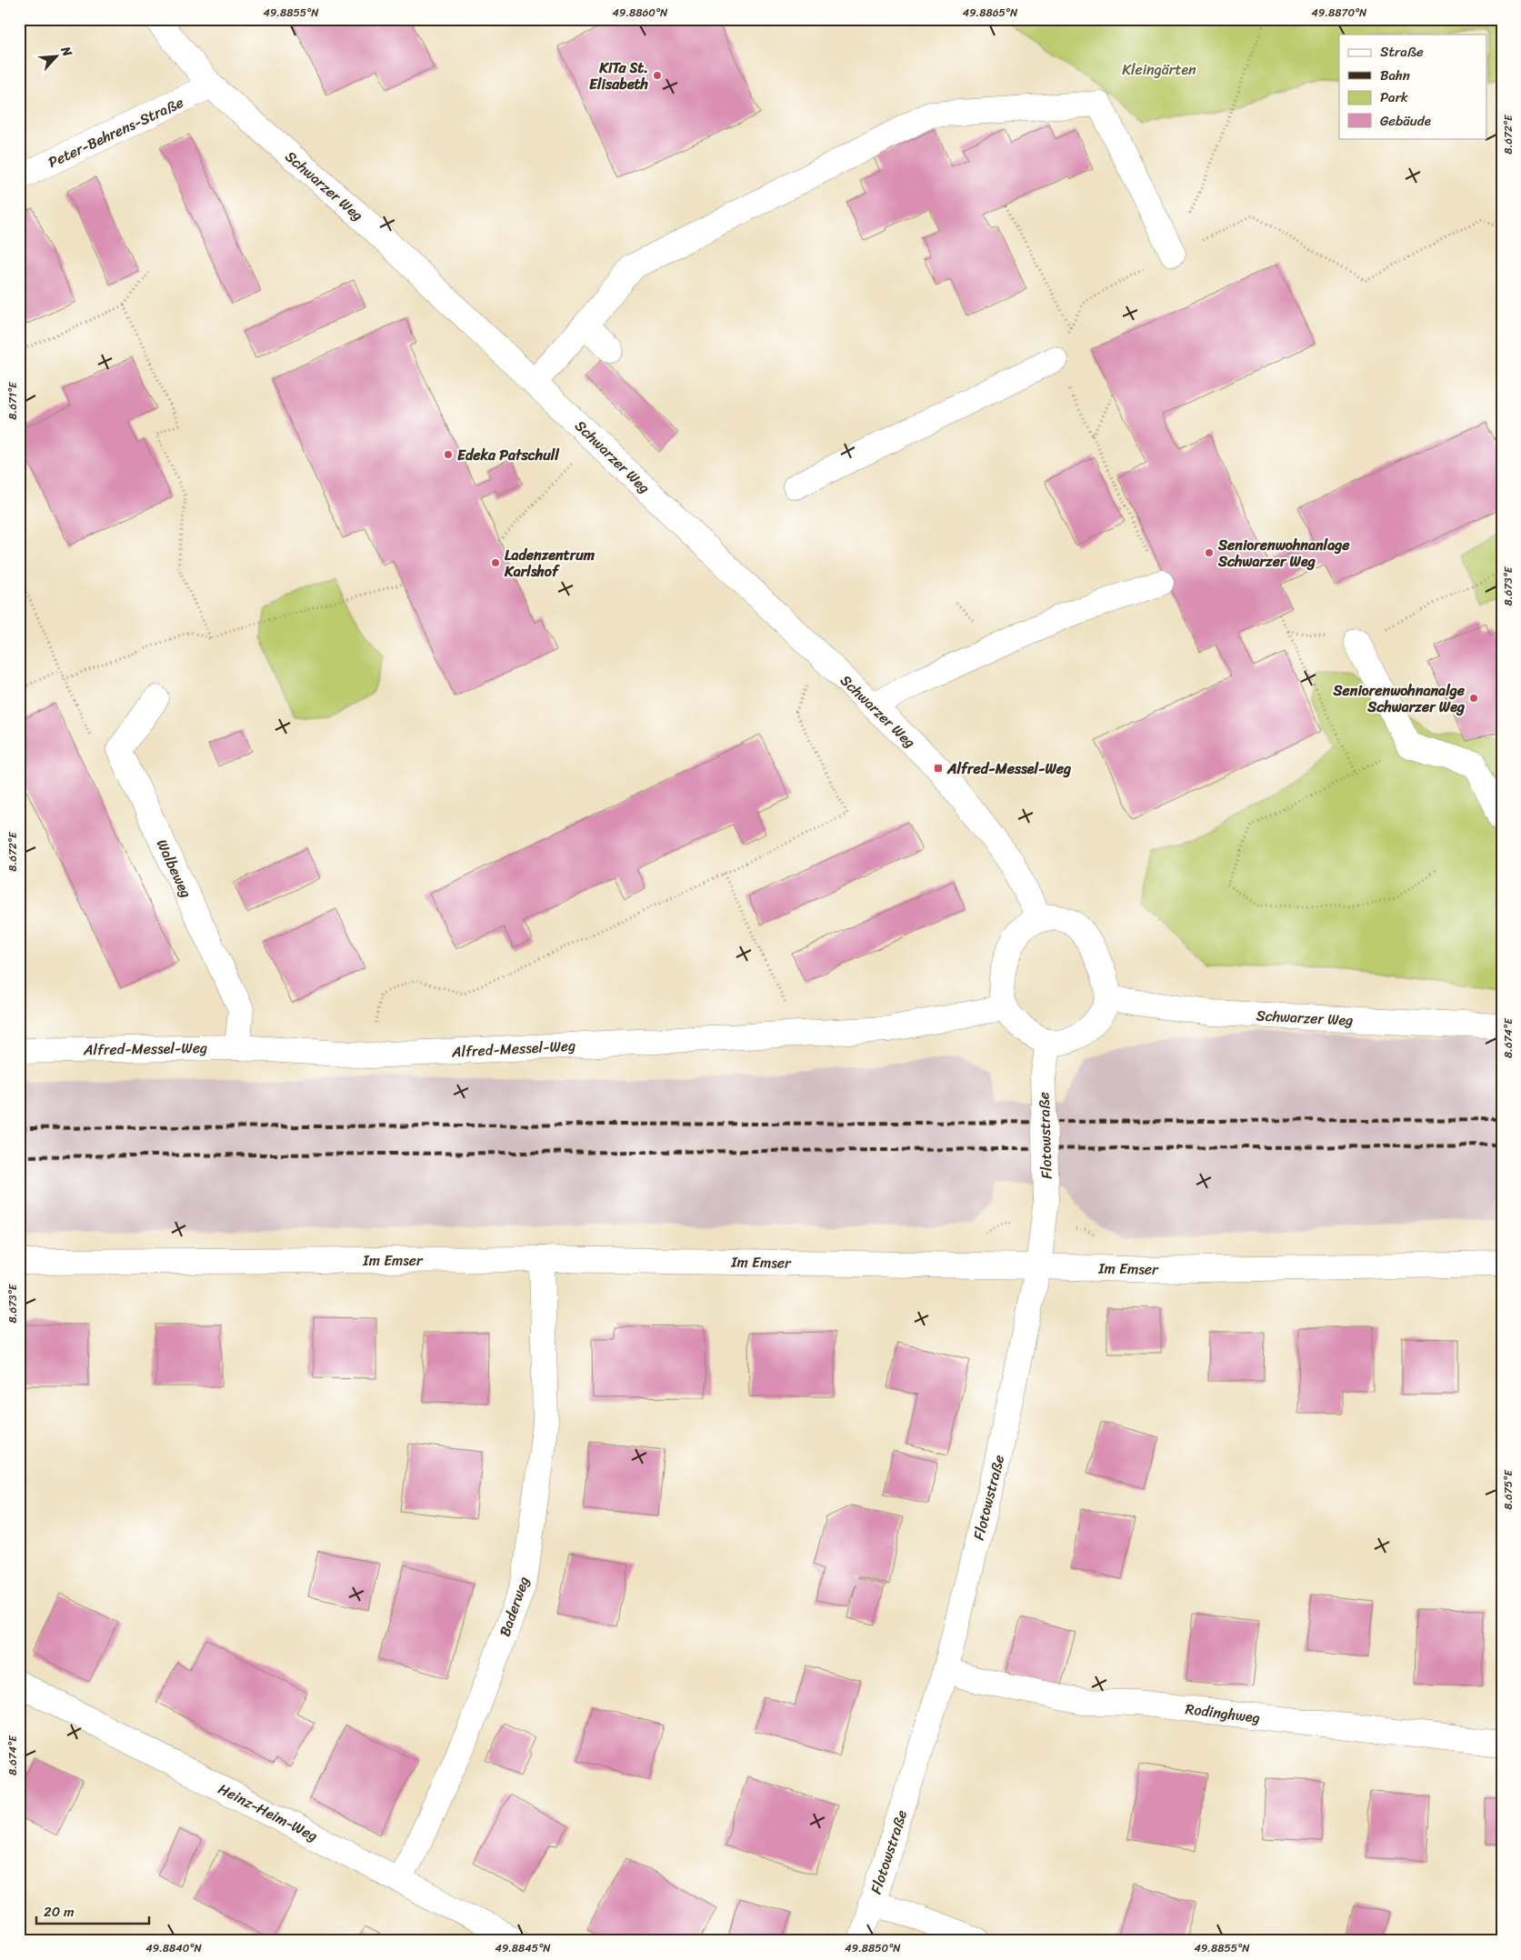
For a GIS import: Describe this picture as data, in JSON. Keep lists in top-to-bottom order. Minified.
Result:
{"streets":{"street":["Peter-Behrens-Straße","Schwarzer Weg","Walbeweg","Alfred-Messel-Weg","Flotowstraße","Im Emser","Baderweg","Rodinghweg","Heinz-Heim-Weg"]},"crossings":[["Peter-Behrens-Straße","Schwarzer Weg"],["Schwarzer Weg","Alfred-Messel-Weg"],["Schwarzer Weg","Flotowstraße"],["Walbeweg","Alfred-Messel-Weg"],["Alfred-Messel-Weg","Flotowstraße"],["Flotowstraße","Im Emser"],["Flotowstraße","Rodinghweg"],["Im Emser","Baderweg"],["Baderweg","Heinz-Heim-Weg"]],"parks":["Kleingärten"],"places":{"other":["KiTa St. Elisabeth","Edeka Patschull","Seniorenwohnanlage Schwarzer Weg","Ladenzentrum Karlshof","Seniorenwohnanalge Schwarzer Weg"],"transit":["Alfred-Messel-Weg"]},"legend":["Straße","Bahn","Park","Gebäude"],"scale_bar":"20 m","north":"top right","coordinates":["49.8855°N","49.8860°N","49.8865°N","49.8870°N","8.672°E","8.671°E","8.673°E","8.674°E","8.675°E","49.8840°N","49.8845°N","49.8850°N"]}
